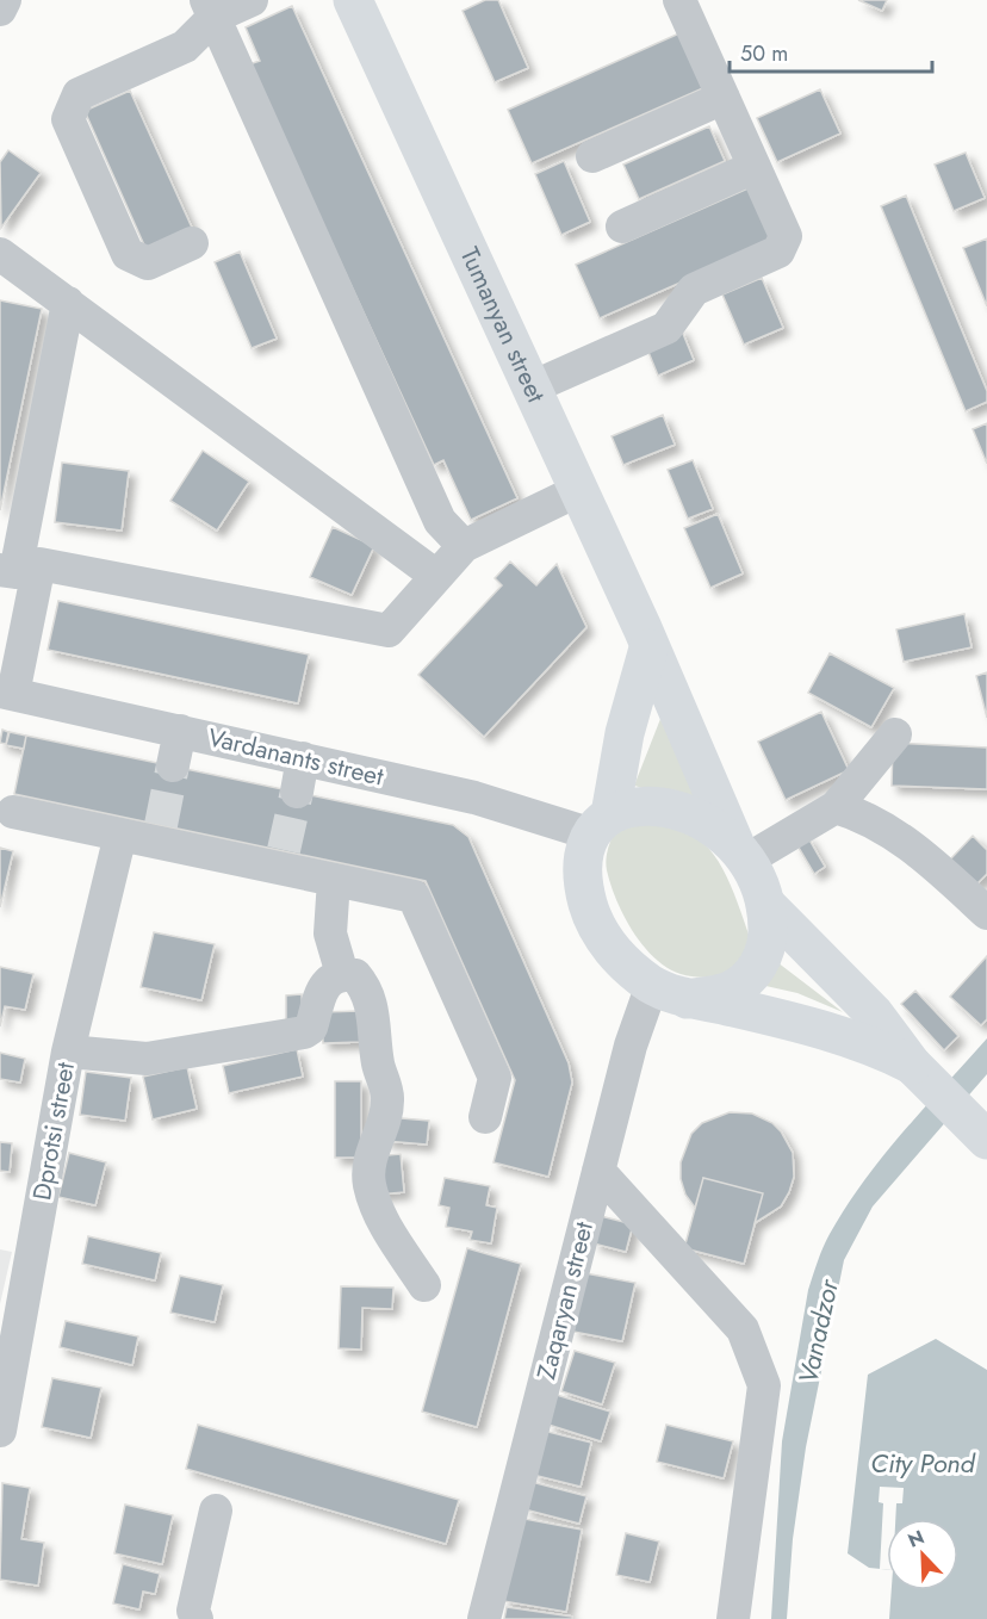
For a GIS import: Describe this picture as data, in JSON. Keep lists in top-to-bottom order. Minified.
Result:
{"streets":{"highway":["Tumanyan street"],"street":["Vardanants street","Dprotsi street","Zaqaryan street"]},"crossings":[["Tumanyan street","Vardanants street"],["Tumanyan street","Zaqaryan street"],["Vardanants street","Zaqaryan street"]],"water":["Vanadzor","City Pond"],"scale_bar":"50 m","north":"top left"}
